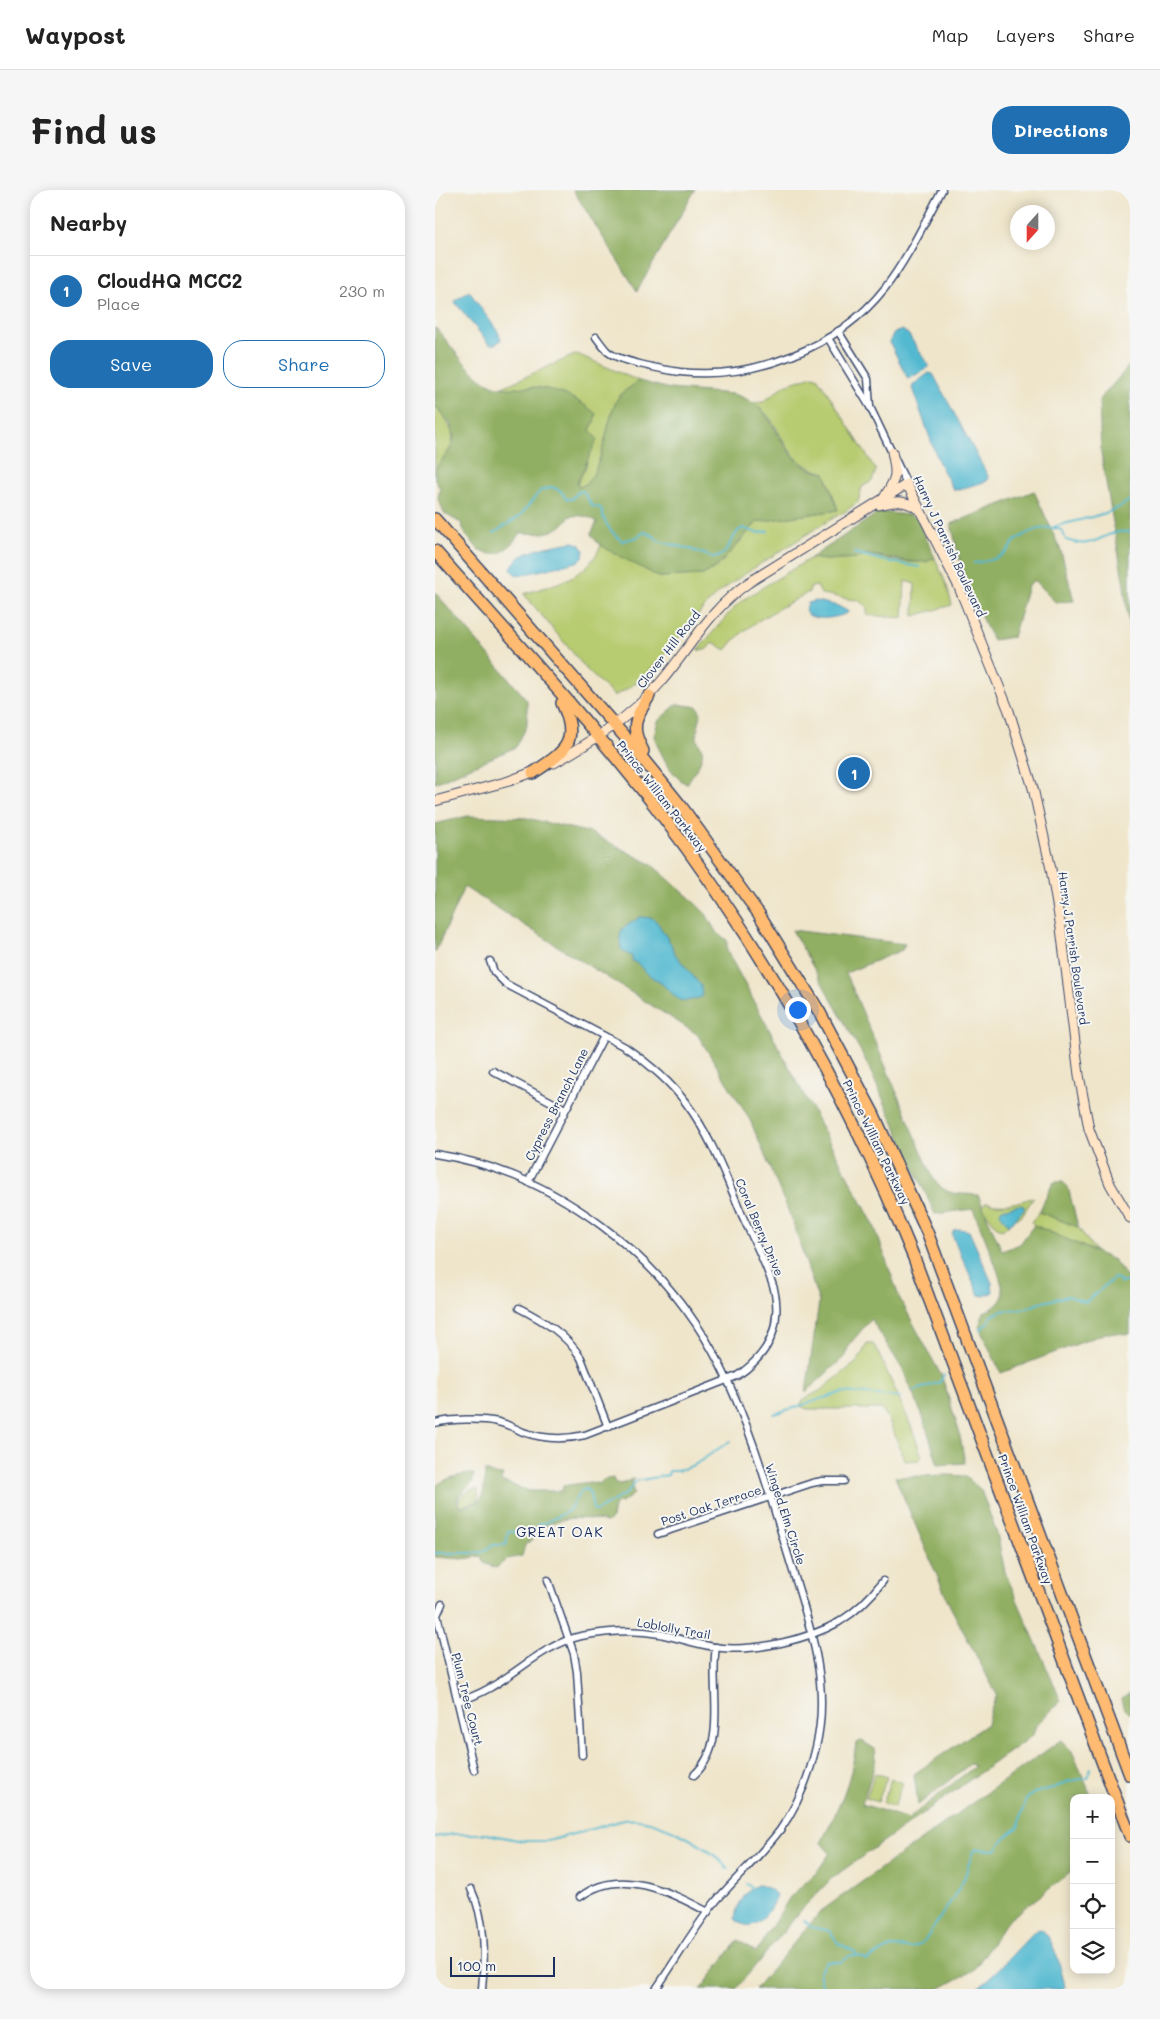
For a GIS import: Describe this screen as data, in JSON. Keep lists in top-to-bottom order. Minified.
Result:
{"streets":{"highway":["Prince William Parkway"],"street":["Harry J Parrish Boulevard","Clover Hill Road","Cypress Branch Lane","Coral Berry Drive","Post Oak Terrace","Winged Elm Circle","Loblolly Trail","Plum Tree Court"]},"crossings":[["Harry J Parrish Boulevard","Clover Hill Road"],["Clover Hill Road","Prince William Parkway"],["Cypress Branch Lane","Coral Berry Drive"],["Cypress Branch Lane","Winged Elm Circle"],["Coral Berry Drive","Winged Elm Circle"],["Post Oak Terrace","Winged Elm Circle"],["Winged Elm Circle","Loblolly Trail"],["Loblolly Trail","Plum Tree Court"]],"districts":["GREAT OAK"],"scale_bar":"100 m","north":"bottom","page":{"header":"Waypost","nav":["Map","Layers","Share"],"buttons":["Directions",["Save","Share"]],"title":"Find us","heading":"Nearby","list":[{"mark":"1","name":"CloudHQ MCC2","note":"Place","value":"230 m"}],"pins":"1","map_buttons":["+","−"],"scale":"100 m"}}
